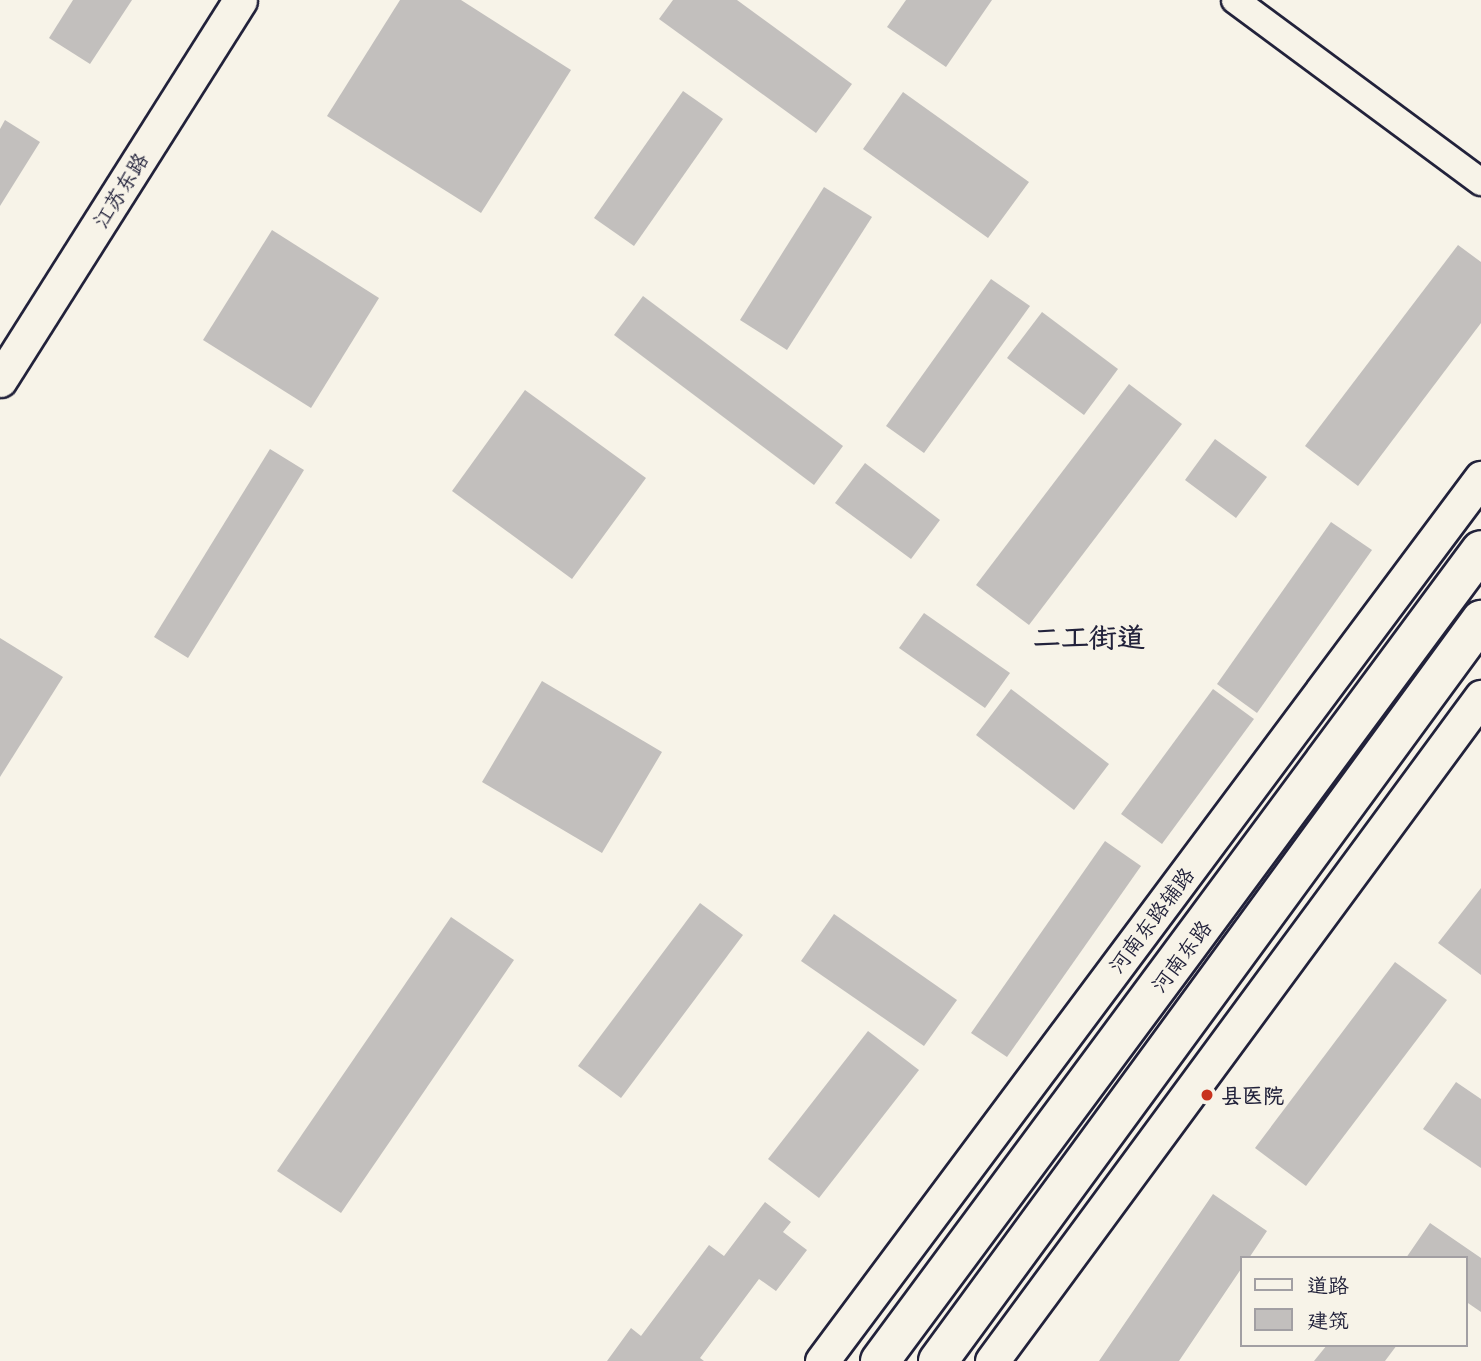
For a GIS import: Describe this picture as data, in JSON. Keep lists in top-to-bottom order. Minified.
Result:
{"streets":{"main road":["河南东路"],"street":["江苏东路","河南东路辅路"]},"districts":["二工街道"],"places":["县医院"],"legend":["道路","建筑"]}
